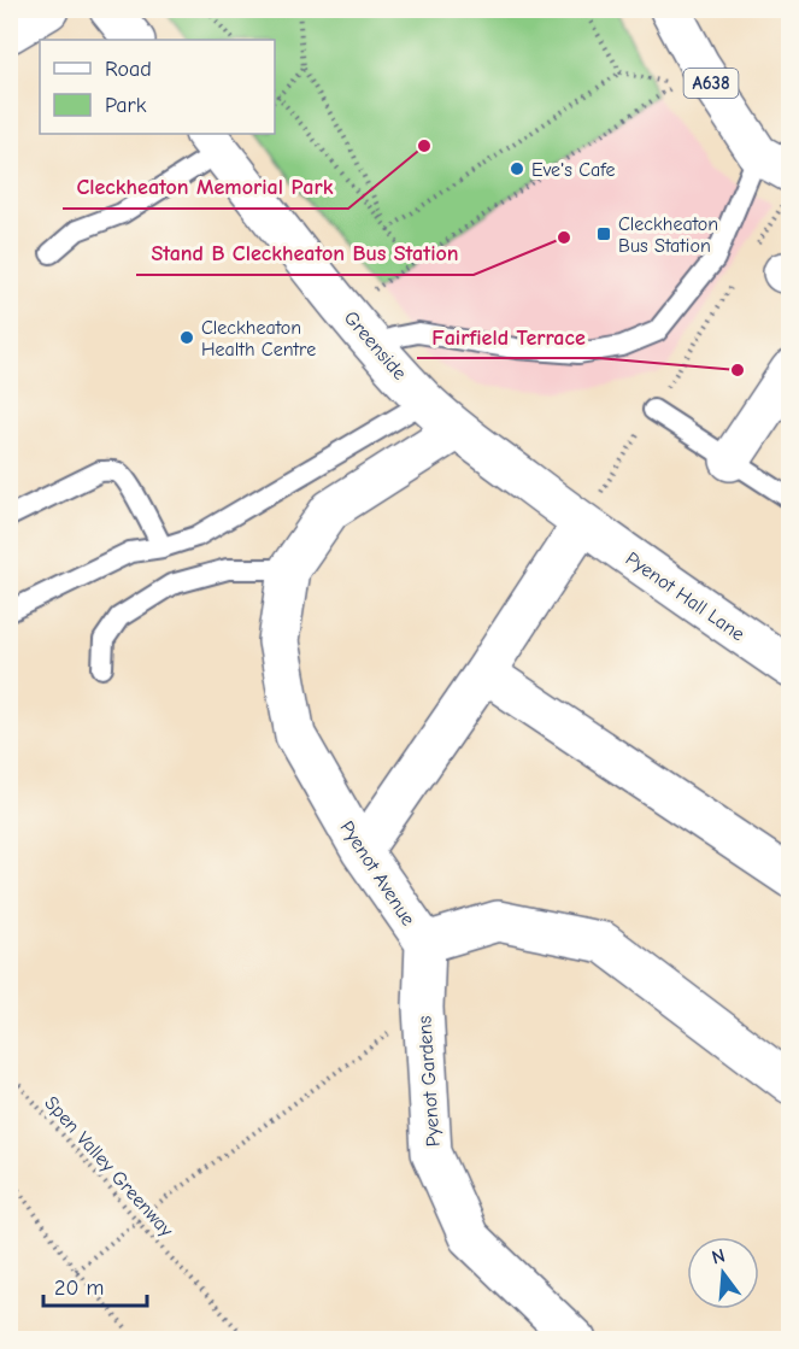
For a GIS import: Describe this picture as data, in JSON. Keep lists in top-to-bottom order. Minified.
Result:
{"streets":{"street":["A638","Greenside","Pyenot Hall Lane","Pyenot Avenue","Pyenot Gardens"],"path":["Spen Valley Greenway"]},"crossings":[["Greenside","Pyenot Hall Lane"],["Pyenot Avenue","Pyenot Gardens"]],"places":{"other":["Cleckheaton Memorial Park","Eve's Cafe","Stand B Cleckheaton Bus Station","Cleckheaton Health Centre","Fairfield Terrace"],"transit":["Cleckheaton Bus Station"]},"legend":["Road","Park"],"scale_bar":"20 m","north":"top"}
